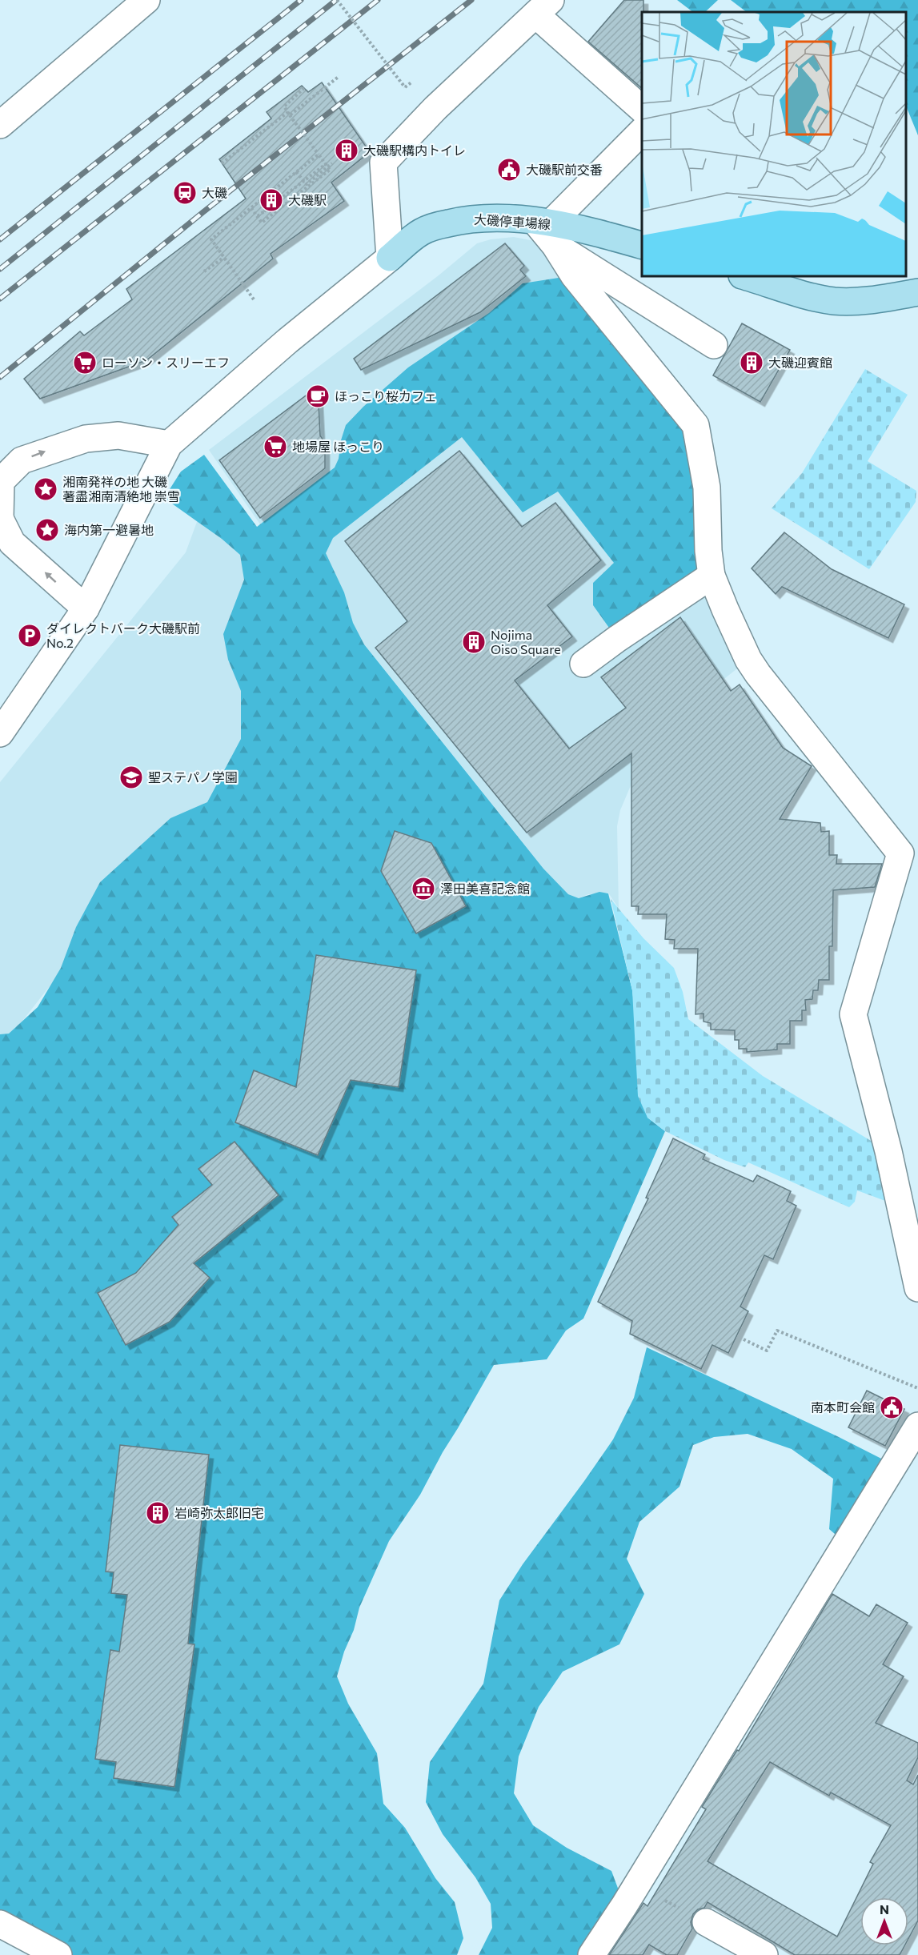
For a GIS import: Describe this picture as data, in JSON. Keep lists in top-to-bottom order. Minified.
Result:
{"streets":{"main road":["大磯停車場線"]},"places":{"building":["大磯駅構内トイレ","大磯駅","大磯迎賓館","Nojima Oiso Square","岩崎弥太郎旧宅"],"public building":["大磯駅前交番","南本町会館"],"station":["大磯"],"supermarket":["ローソン・スリーエフ","地場屋 ほっこり"],"cafe":["ほっこり桜カフェ"],"place":["湘南発祥の地 大磯 著盡湘南清絶地 崇雪","海内第一避暑地"],"parking":["ダイレクトバーク大磯駅前 No.2"],"school or university":["聖ステパノ学園"],"museum":["澤田美喜記念館"]},"north":"top"}
